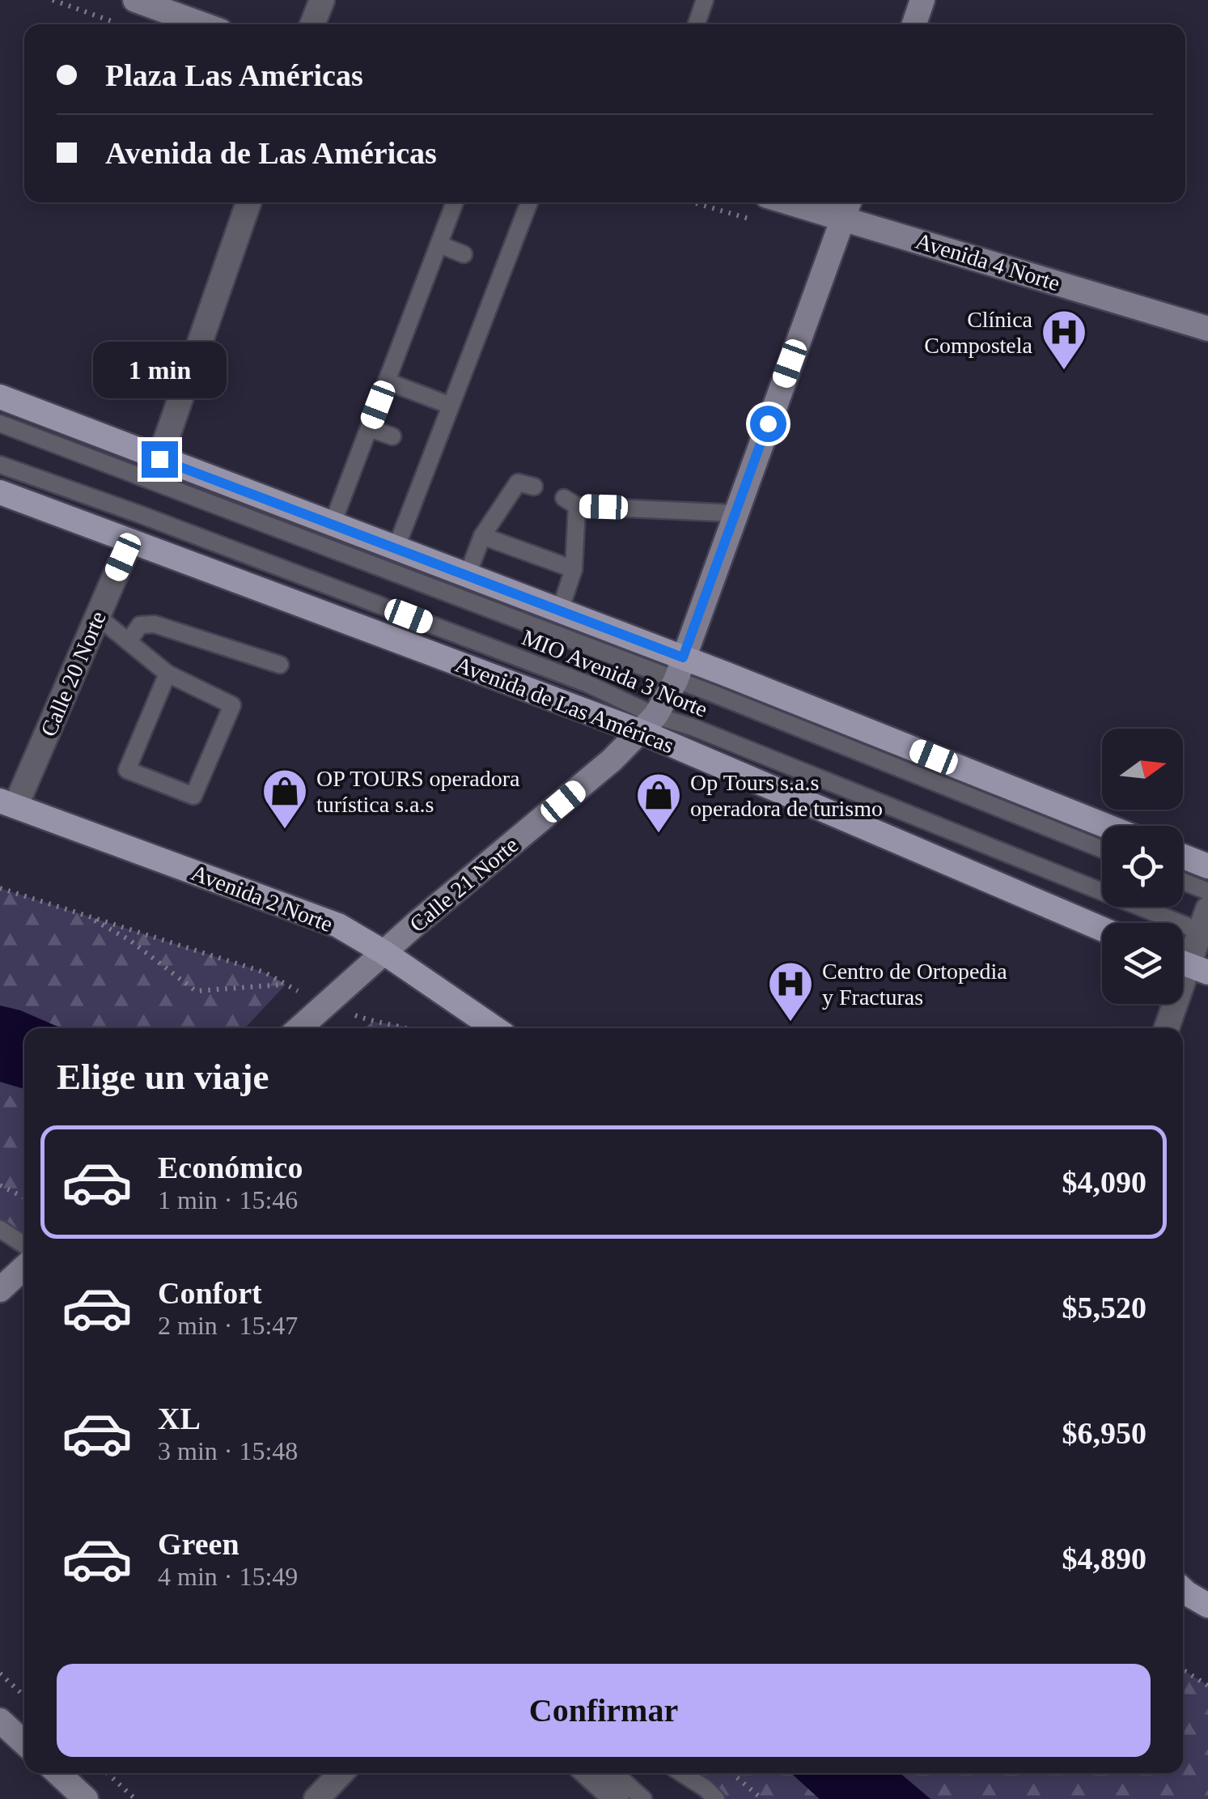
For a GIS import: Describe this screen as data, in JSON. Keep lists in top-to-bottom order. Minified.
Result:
{"streets":{"main road":["Avenida 4 Norte","Avenida de Las Américas","Calle 21 Norte","Avenida 2 Norte"],"street":["Calle 20 Norte"],"lane":["MIO Avenida 3 Norte"]},"crossings":[["Avenida 4 Norte","Calle 21 Norte"],["MIO Avenida 3 Norte","Avenida de Las Américas"],["MIO Avenida 3 Norte","Calle 21 Norte"],["Calle 20 Norte","Avenida de Las Américas"],["Calle 20 Norte","Avenida 2 Norte"],["Avenida de Las Américas","Calle 21 Norte"],["Calle 21 Norte","Avenida 2 Norte"]],"places":{"hospital":["Clínica Compostela","Centro de Ortopedia y Fracturas"],"shop":["OP TOURS operadora turística s.a.s","Op Tours s.a.s operadora de turismo"]},"north":"right","page":{"banner":["Plaza Las Américas","Avenida de Las Américas"],"bubble":"1 min","heading":"Elige un viaje","list":[{"name":"Económico","note":"1 min · 15:46","value":"$4,090"},{"name":"Confort","note":"2 min · 15:47","value":"$5,520"},{"name":"XL","note":"3 min · 15:48","value":"$6,950"},{"name":"Green","note":"4 min · 15:49","value":"$4,890"}],"buttons":"Confirmar"}}
